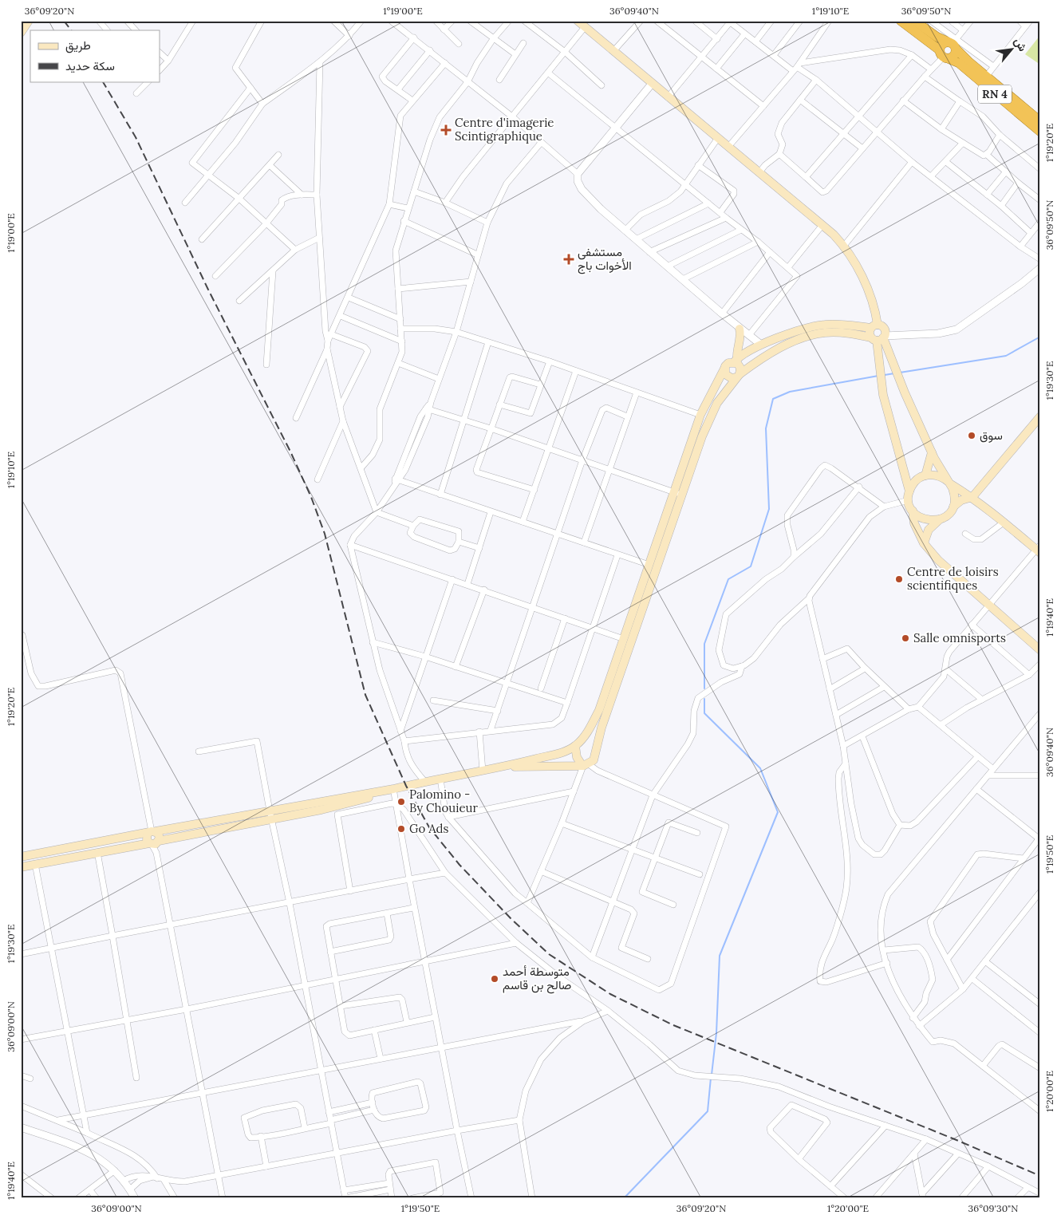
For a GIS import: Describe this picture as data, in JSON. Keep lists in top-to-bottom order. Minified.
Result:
{"streets":{"highway":["RN 4"]},"places":{"health":["Centre d'imagerie Scintigraphique","مستشفى الأخوات باج"],"other":["سوق","Centre de loisirs scientifiques","Salle omnisports","Palomino - By Chouieur","Go Ads","متوسطة أحمد صالح بن قاسم"]},"legend":["طريق","سكة حديد"],"north":"top right","coordinates":["36°09'20\"N","1°19'00\"E","36°09'40\"N","1°19'10\"E","36°09'50\"N","1°19'20\"E","1°19'30\"E","1°19'40\"E","1°19'50\"E","36°09'00\"N","1°20'00\"E","36°09'30\"N"]}
